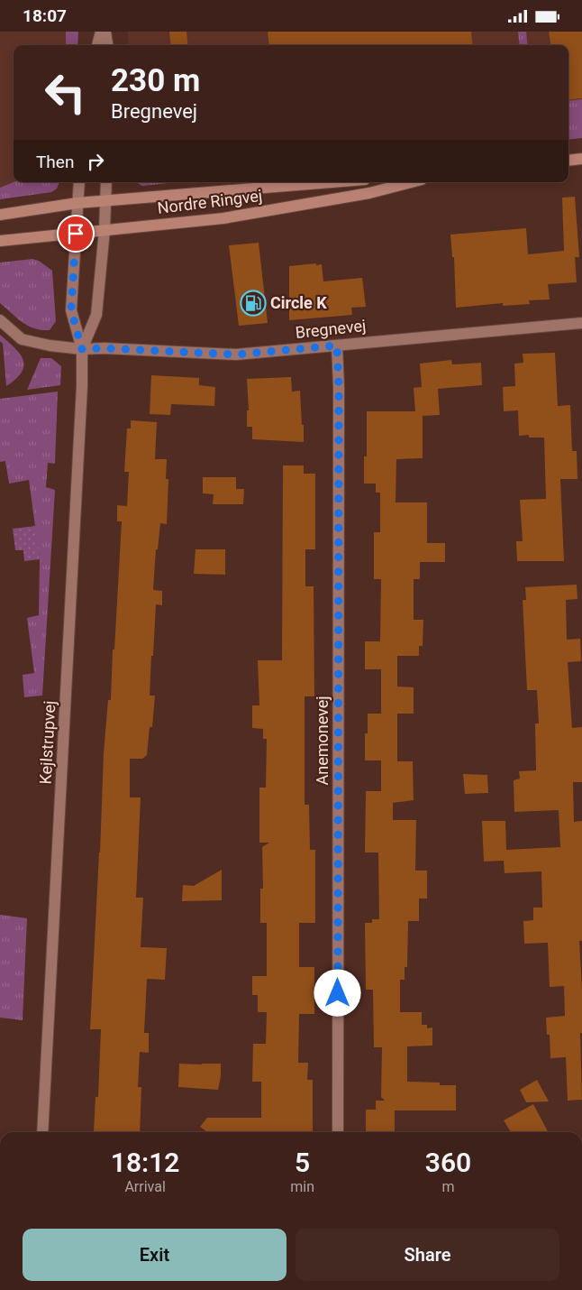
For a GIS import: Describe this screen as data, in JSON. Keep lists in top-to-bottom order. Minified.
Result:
{"streets":{"main road":["Nordre Ringvej"],"street":["Bregnevej","Anemonevej","Kejlstrupvej"]},"crossings":[["Nordre Ringvej","Kejlstrupvej"],["Bregnevej","Anemonevej"],["Bregnevej","Kejlstrupvej"]],"places":{"fuel station":["Circle K"]},"page":{"status":"18:07","turn":["230 m","Bregnevej"],"then":"Then","eta":["18:12","Arrival","5","min","360","m"],"buttons":["Exit","Share"]}}
